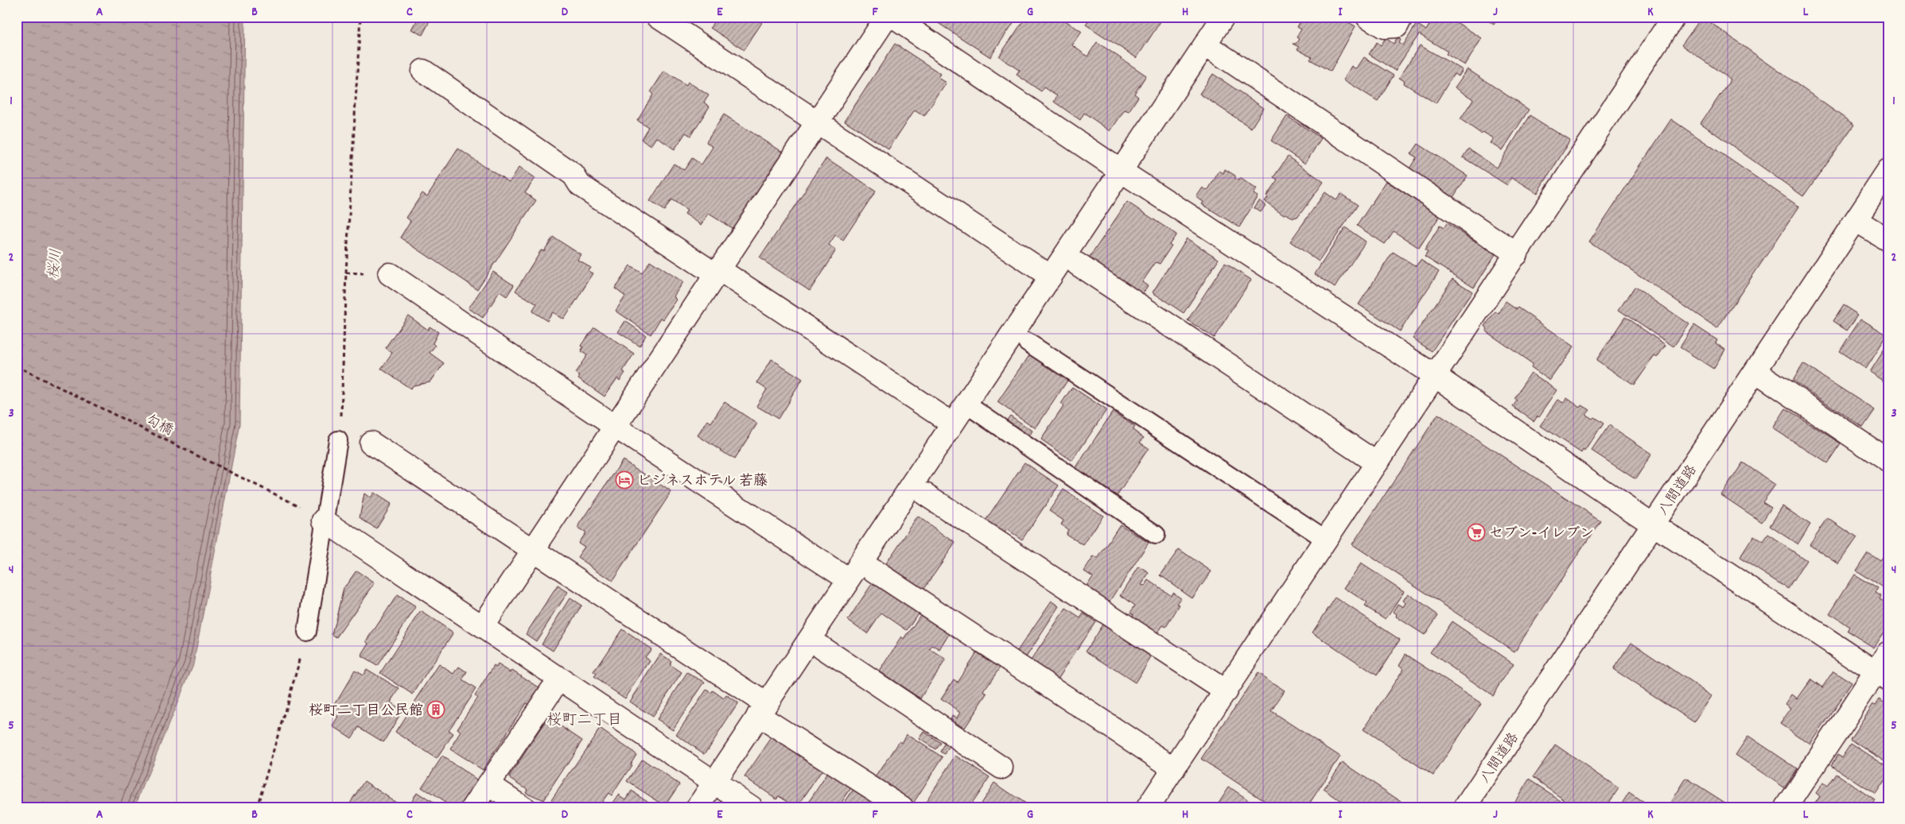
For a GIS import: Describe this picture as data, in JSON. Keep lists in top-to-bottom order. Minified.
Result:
{"streets":{"street":["八間道路"],"path":["勾橋"]},"districts":["桜町二丁目"],"water":["桜川"],"places":{"hotel":["ビジネスホテル 若藤"],"supermarket":["セブン-イレブン"],"building":["桜町二丁目公民館"]},"grid":{"columns":["A","B","C","D","E","F","G","H","I","J","K","L"],"rows":["1","2","3","4","5"]}}
